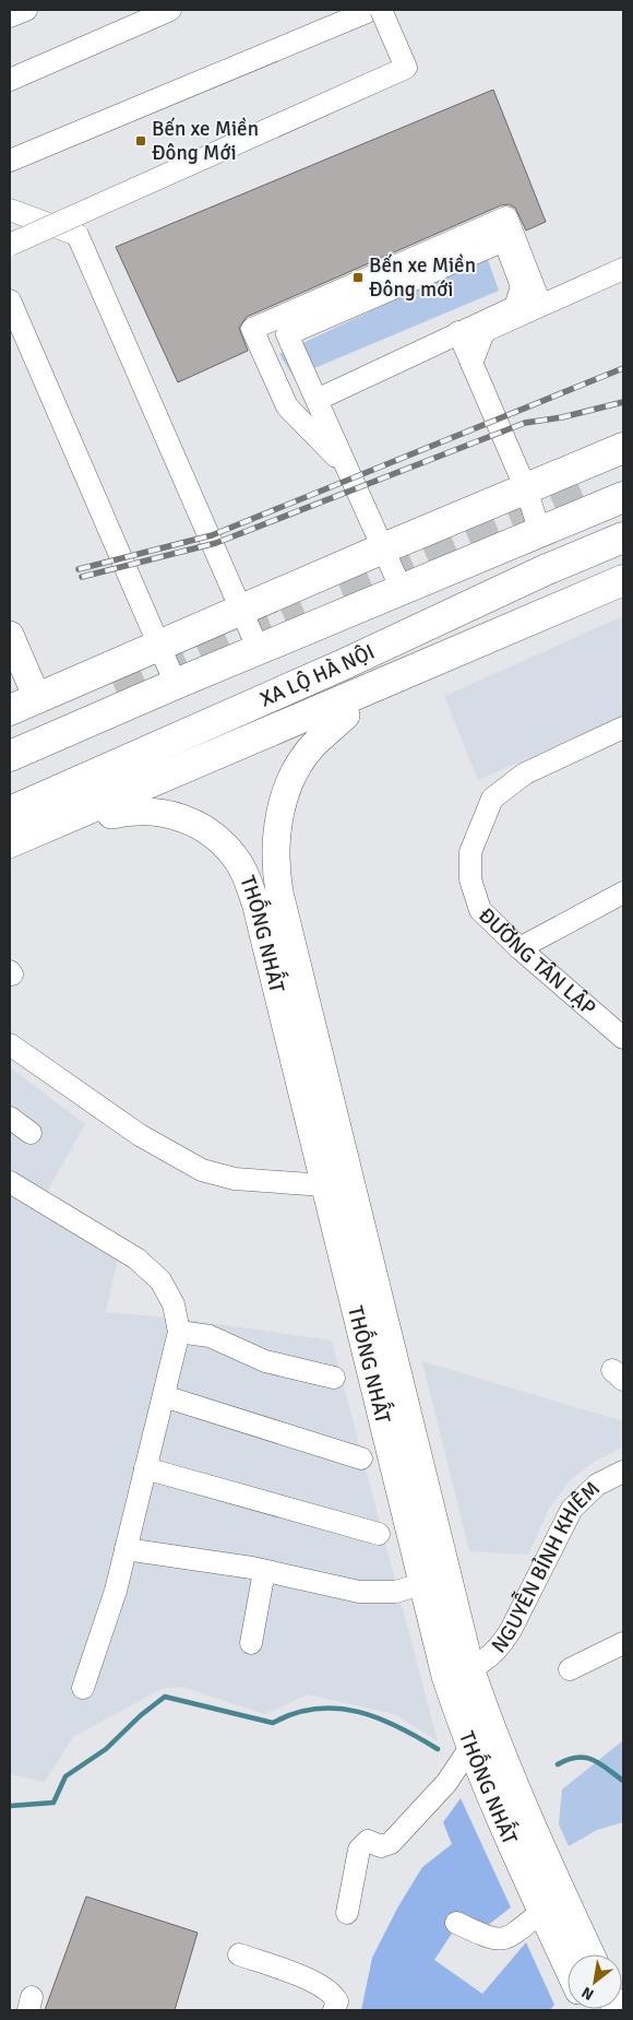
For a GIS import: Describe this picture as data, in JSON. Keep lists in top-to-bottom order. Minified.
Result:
{"streets":{"highway":["XA LỘ HÀ NỘI"],"main road":["THỐNG NHẤT"],"street":["ĐƯỜNG TÂN LẬP","NGUYỄN BỈNH KHIÊM"]},"crossings":[["XA LỘ HÀ NỘI","THỐNG NHẤT"],["THỐNG NHẤT","NGUYỄN BỈNH KHIÊM"]],"places":{"transit":["Bến xe Miền Đông Mới","Bến xe Miền Đông mới"]},"north":"bottom left"}
